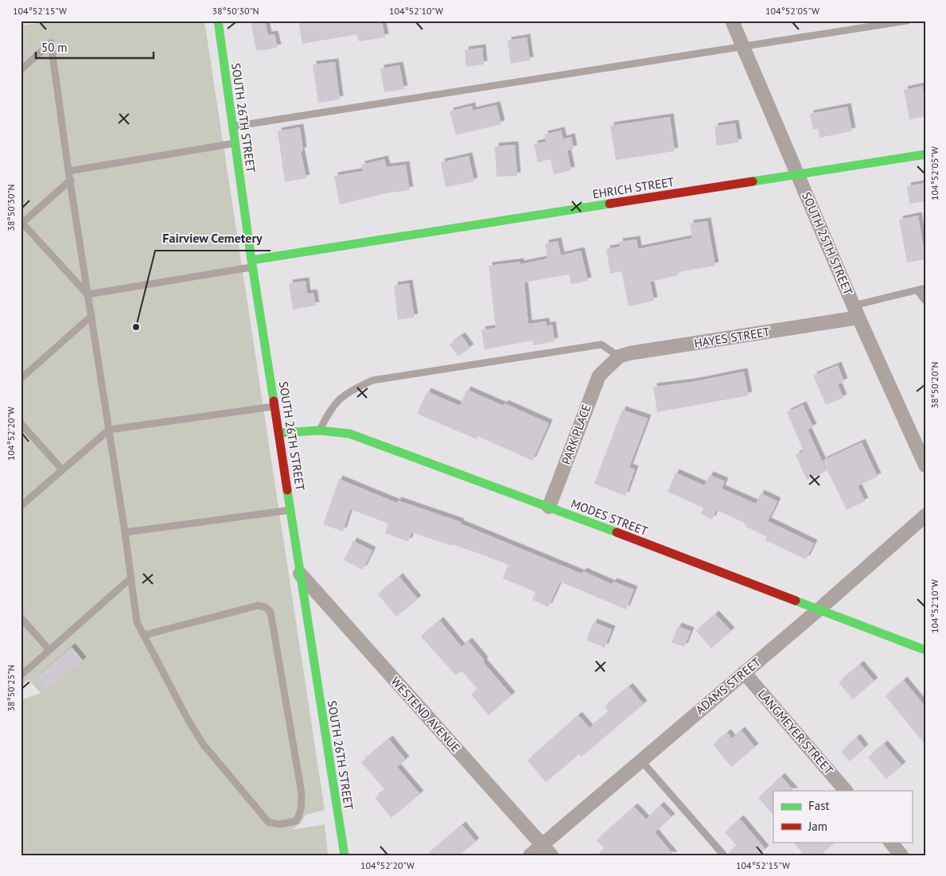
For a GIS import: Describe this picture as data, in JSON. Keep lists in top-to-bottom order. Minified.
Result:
{"streets":{"street":["SOUTH 26TH STREET","EHRICH STREET","SOUTH 25TH STREET","HAYES STREET","PARK PLACE","MODES STREET","ADAMS STREET","WESTEND AVENUE","LANGMEYER STREET"]},"crossings":[["SOUTH 26TH STREET","EHRICH STREET"],["SOUTH 26TH STREET","MODES STREET"],["SOUTH 26TH STREET","WESTEND AVENUE"],["EHRICH STREET","SOUTH 25TH STREET"],["SOUTH 25TH STREET","HAYES STREET"],["HAYES STREET","PARK PLACE"],["PARK PLACE","MODES STREET"],["MODES STREET","ADAMS STREET"],["ADAMS STREET","WESTEND AVENUE"],["ADAMS STREET","LANGMEYER STREET"]],"places":["Fairview Cemetery"],"legend":["Fast","Jam"],"scale_bar":"50 m","coordinates":["104°52'15\"W","38°50'30\"N","104°52'10\"W","104°52'05\"W","38°50'20\"N","104°52'20\"W","38°50'25\"N"]}
